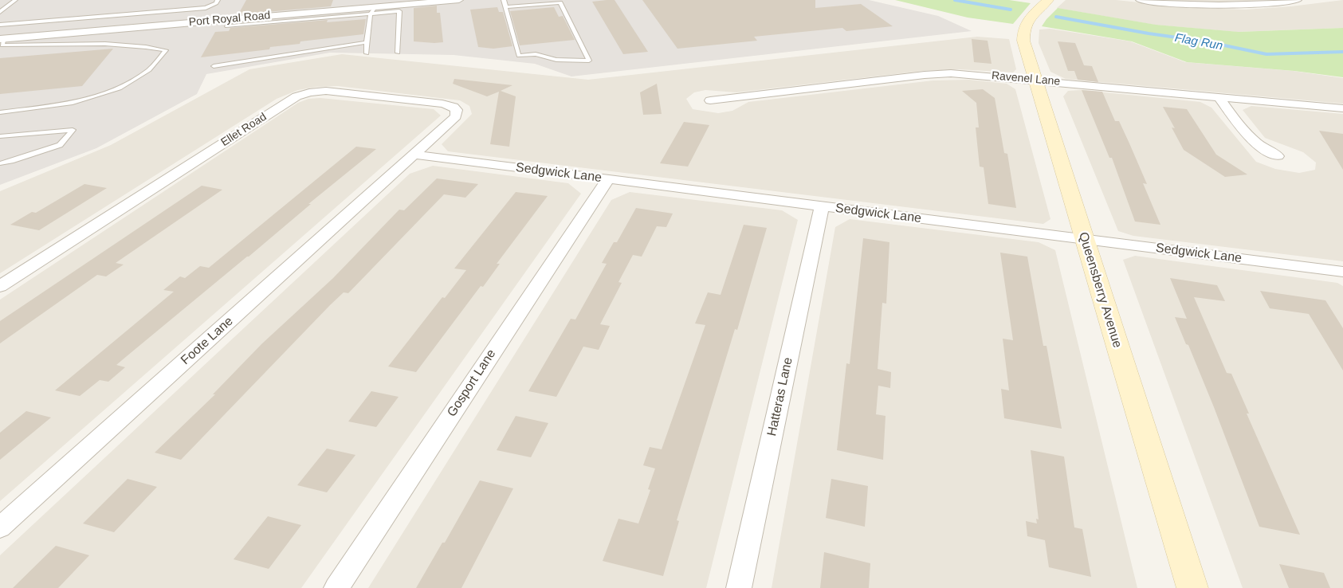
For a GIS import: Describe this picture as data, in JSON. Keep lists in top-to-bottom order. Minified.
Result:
{"streets":{"street":["Port Royal Road","Ravenel Lane","Ellet Road","Sedgwick Lane","Queensberry Avenue","Foote Lane","Gosport Lane","Hatteras Lane"]},"crossings":[["Ravenel Lane","Queensberry Avenue"],["Ellet Road","Sedgwick Lane"],["Ellet Road","Foote Lane"],["Sedgwick Lane","Queensberry Avenue"],["Sedgwick Lane","Foote Lane"],["Sedgwick Lane","Gosport Lane"],["Sedgwick Lane","Hatteras Lane"]],"water":["Flag Run"]}
